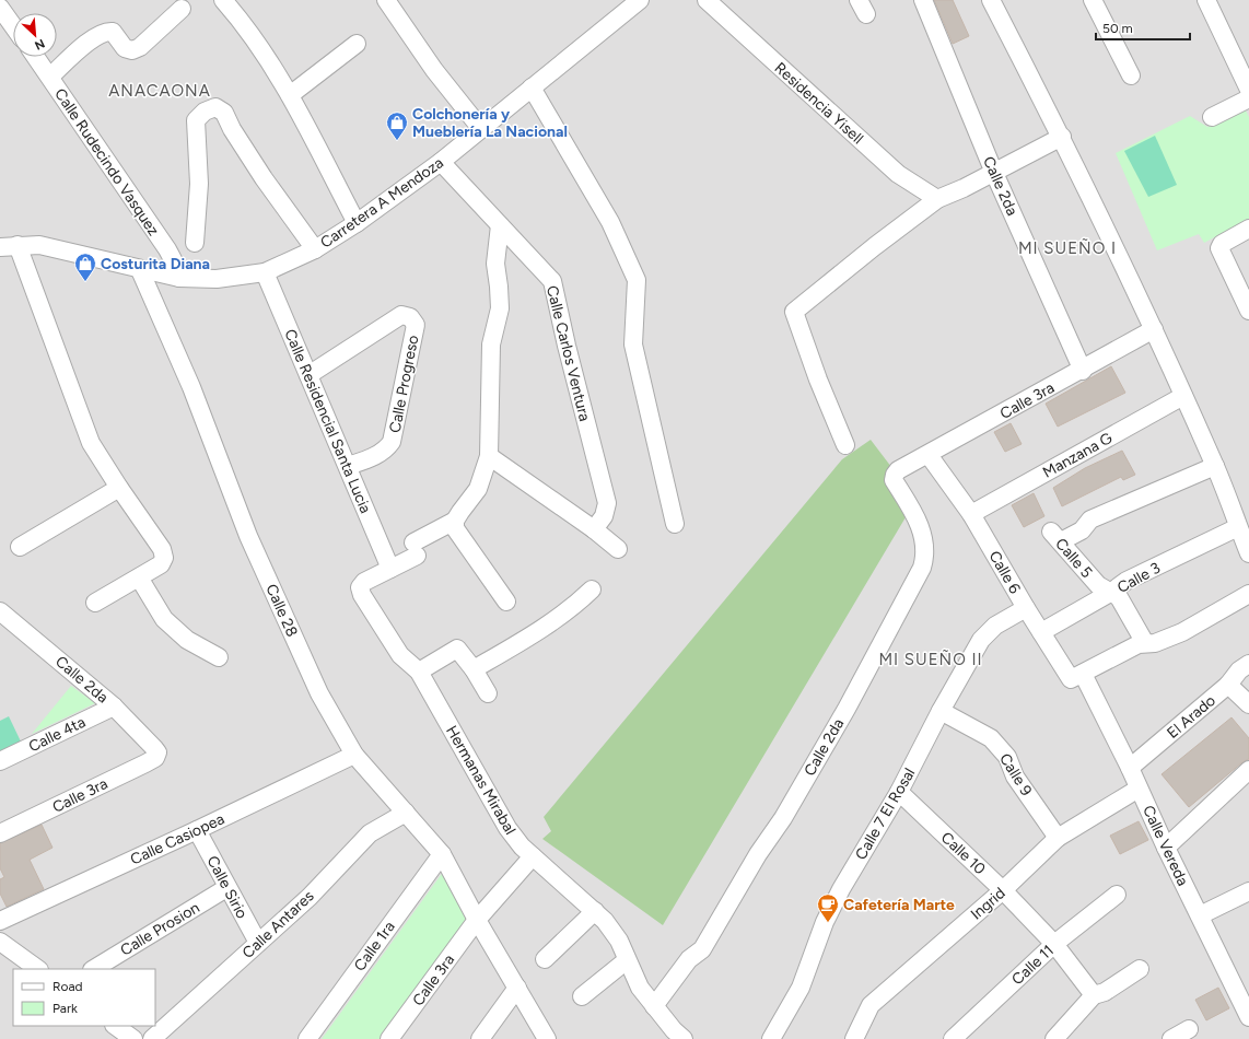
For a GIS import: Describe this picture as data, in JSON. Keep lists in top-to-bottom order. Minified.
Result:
{"streets":{"street":["Residencia Yisell","Calle Rudecindo Vasquez","Calle 2da","Carretera A Mendoza","Calle Carlos Ventura","Calle Progreso","Calle 3ra","Calle Residencial Santa Lucia","Manzana G","Calle 5","Calle 6","Calle 3","Calle 28","El Arado","Calle 4ta","Calle 9","Hermanas Mirabal","Calle 7 El Rosal","Calle Casiopea","Calle Vereda","Calle 10","Calle Sirio","Ingrid","Calle Antares","Calle Prosion","Calle 1ra","Calle 11"]},"crossings":[["Calle Rudecindo Vasquez","Carretera A Mendoza"],["Calle 2da","Calle 3ra"],["Calle 2da","Calle 4ta"],["Calle 2da","Hermanas Mirabal"],["Carretera A Mendoza","Calle Carlos Ventura"],["Carretera A Mendoza","Calle Residencial Santa Lucia"],["Carretera A Mendoza","Calle 28"],["Calle Progreso","Calle Residencial Santa Lucia"],["Calle 3ra","Calle 6"],["Calle 3ra","Calle 28"],["Calle 3ra","Hermanas Mirabal"],["Calle Residencial Santa Lucia","Hermanas Mirabal"],["Manzana G","Calle 6"],["Calle 5","Calle 3"],["Calle 6","Calle 3"],["Calle 6","Calle 7 El Rosal"],["Calle 6","Calle Vereda"],["Calle 28","Calle Casiopea"],["Calle 28","Calle Antares"],["Calle 28","Calle 1ra"],["El Arado","Calle Vereda"],["Calle 9","Calle 7 El Rosal"],["Calle 9","Ingrid"],["Calle 7 El Rosal","Calle 10"],["Calle Casiopea","Calle Sirio"],["Calle Vereda","Ingrid"],["Calle 10","Ingrid"],["Calle 10","Calle 11"],["Calle Sirio","Calle Antares"],["Calle Sirio","Calle Prosion"]],"districts":["ANACAONA","MI SUEÑO I","MI SUEÑO II"],"places":{"shop":["Colchonería y Mueblería La Nacional","Costurita Diana"],"cafe":["Cafetería Marte"]},"legend":["Road","Park"],"scale_bar":"50 m","north":"bottom right"}
